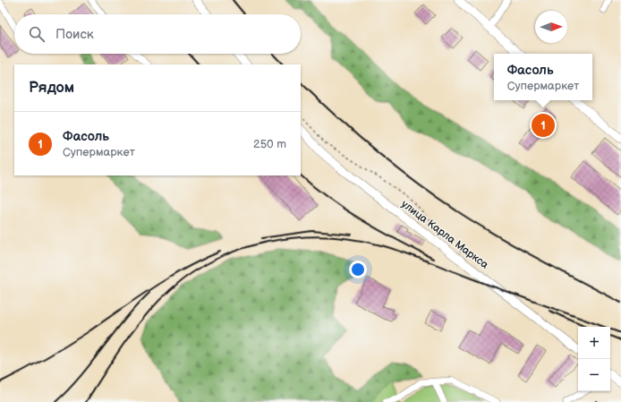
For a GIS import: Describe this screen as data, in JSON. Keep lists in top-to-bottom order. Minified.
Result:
{"streets":{"main road":["улица Карла Маркса"]},"north":"right","page":{"search":"Поиск","popup":["Фасоль","Супермаркет"],"heading":"Рядом","list":[{"mark":"1","name":"Фасоль","note":"Супермаркет","value":"250 m"}],"pins":"1","map_buttons":["+","−"]}}
